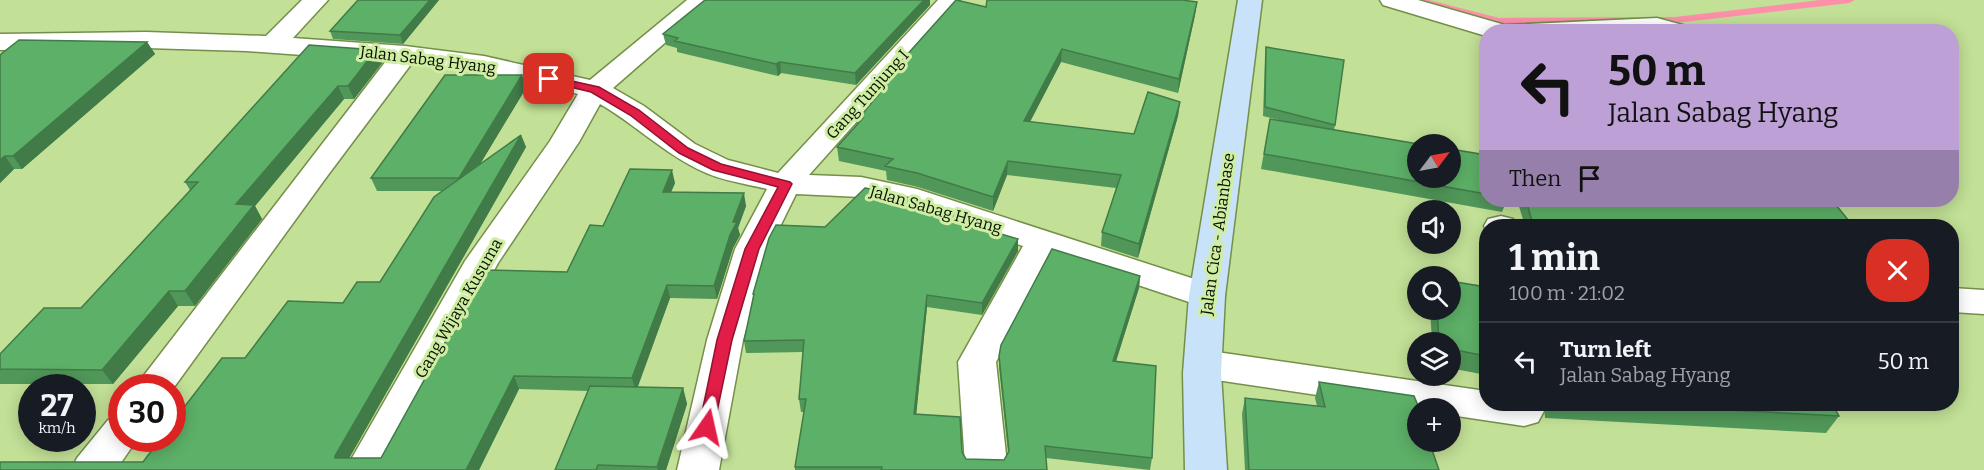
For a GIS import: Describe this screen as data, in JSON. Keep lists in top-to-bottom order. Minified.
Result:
{"streets":{"street":["Jalan Sabag Hyang","Gang Tunjung I","Jalan Cica - Abianbase","Gang Wijaya Kusuma"]},"crossings":[["Jalan Sabag Hyang","Gang Tunjung I"],["Jalan Sabag Hyang","Jalan Cica - Abianbase"],["Jalan Sabag Hyang","Gang Wijaya Kusuma"]],"north":"top right","page":{"turn":["50 m","Jalan Sabag Hyang"],"map_buttons":"+","then":"Then","heading":["1 min","100 m · 21:02"],"list":[{"name":"Turn left","note":"Jalan Sabag Hyang","value":"50 m"}],"speed":"27 km/h","limit":"30"}}
